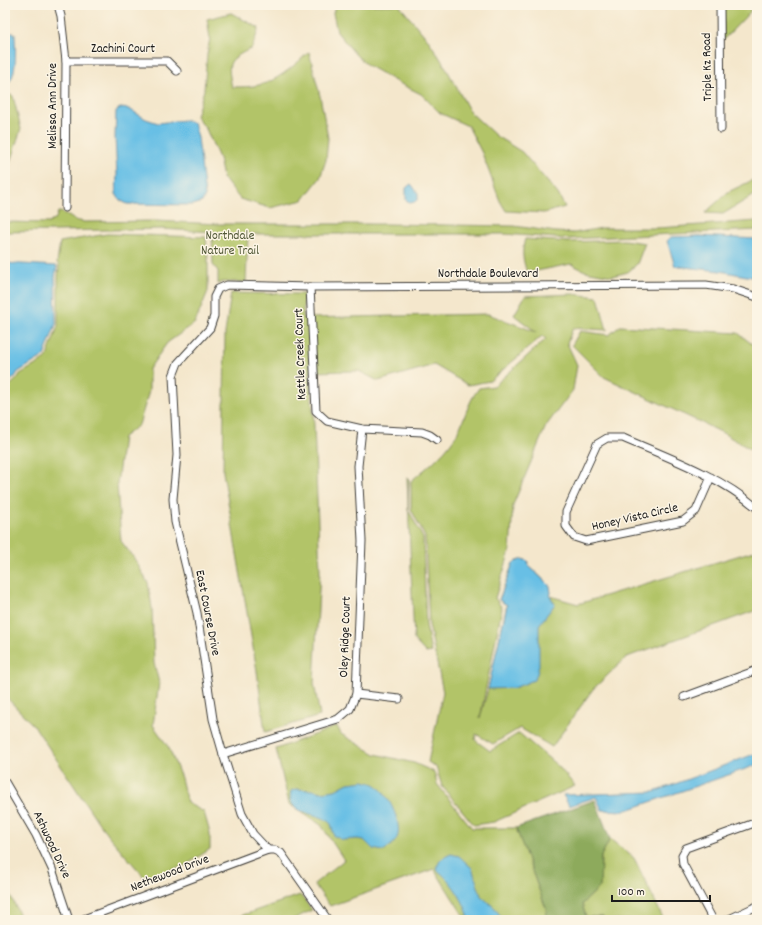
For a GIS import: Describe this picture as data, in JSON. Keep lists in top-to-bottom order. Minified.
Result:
{"streets":{"street":["Zachini Court","Triple Kz Road","Melissa Ann Drive","Northdale Boulevard","Kettle Creek Court","Honey Vista Circle","East Course Drive","Oley Ridge Court","Ashwood Drive","Nethewood Drive"]},"crossings":[["Zachini Court","Melissa Ann Drive"],["Northdale Boulevard","Kettle Creek Court"],["Northdale Boulevard","East Course Drive"],["Kettle Creek Court","Oley Ridge Court"],["East Course Drive","Oley Ridge Court"],["East Course Drive","Nethewood Drive"]],"parks":["Northdale Nature Trail"],"scale_bar":"100 m"}
